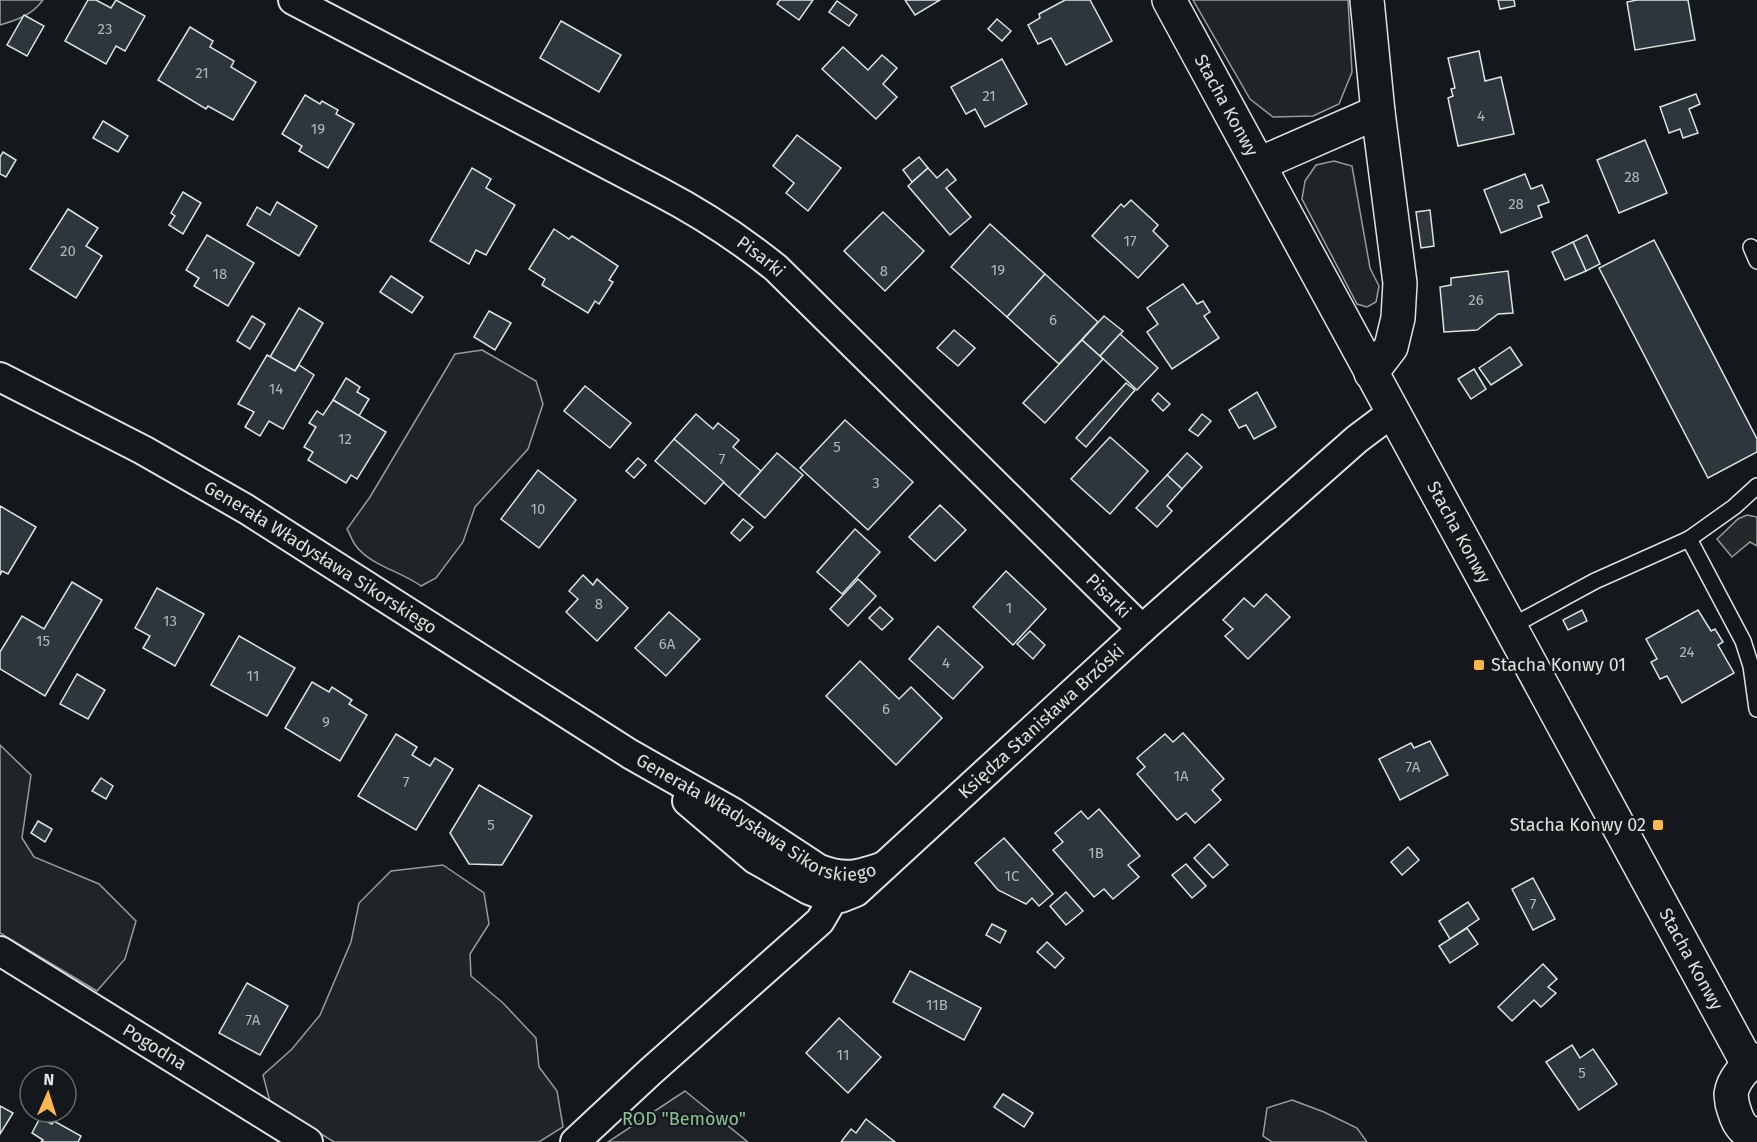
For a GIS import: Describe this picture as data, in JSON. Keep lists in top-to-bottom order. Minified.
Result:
{"streets":{"main road":["Stacha Konwy"],"street":["Pisarki","Generała Władysława Sikorskiego","Księdza Stanisława Brzóski","Pogodna"]},"crossings":[["Stacha Konwy","Księdza Stanisława Brzóski"],["Pisarki","Księdza Stanisława Brzóski"],["Generała Władysława Sikorskiego","Księdza Stanisława Brzóski"]],"parks":["ROD \"Bemowo\""],"places":{"transit":["Stacha Konwy 01","Stacha Konwy 02"]},"house_numbers":["23","21","21","4","19","28","28","17","20","19","8","18","26","6","14","12","5","7","3","10","8","1","13","15","6A","24","4","11","6","9","7A","1A","7","5","1B","1C","7","11B","7A","11","5"],"north":"top"}
